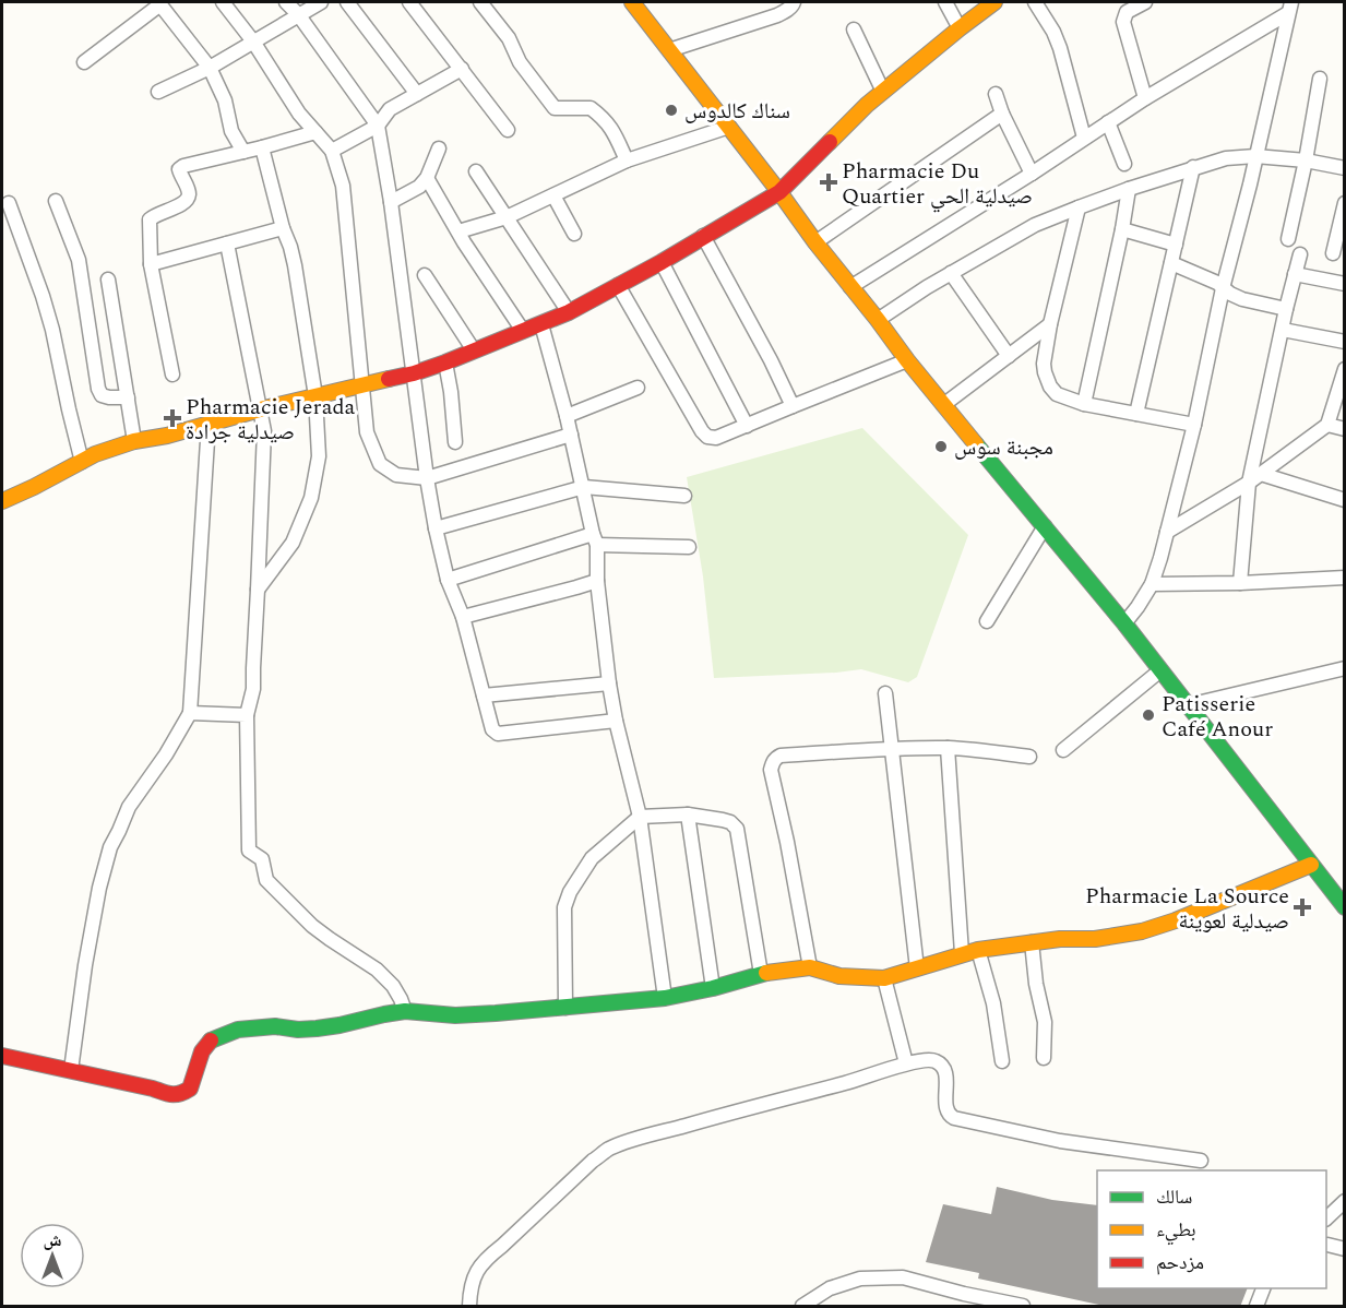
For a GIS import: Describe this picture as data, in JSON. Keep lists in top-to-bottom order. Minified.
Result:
{"places":{"other":["سناك كالدوس","مجبنة سوس","Patisserie Café Anour"],"health":["Pharmacie Du Quartier صيدلية الحي","Pharmacie Jerada صيدلية جرادة","Pharmacie La Source صيدلية لعوينة"]},"legend":["سالك","بطيء","مزدحم"],"north":"top"}
